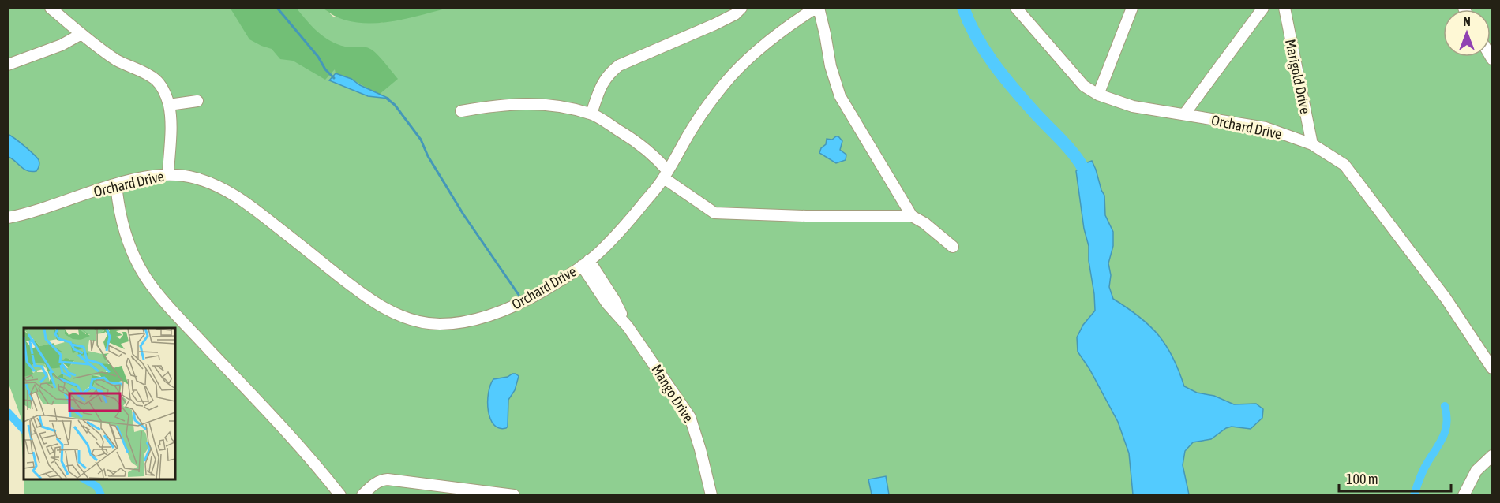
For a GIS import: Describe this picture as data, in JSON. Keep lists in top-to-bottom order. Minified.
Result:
{"streets":{"street":["Marigold Drive","Orchard Drive","Mango Drive"]},"crossings":[["Marigold Drive","Orchard Drive"],["Orchard Drive","Mango Drive"]],"scale_bar":"100 m","north":"top"}
